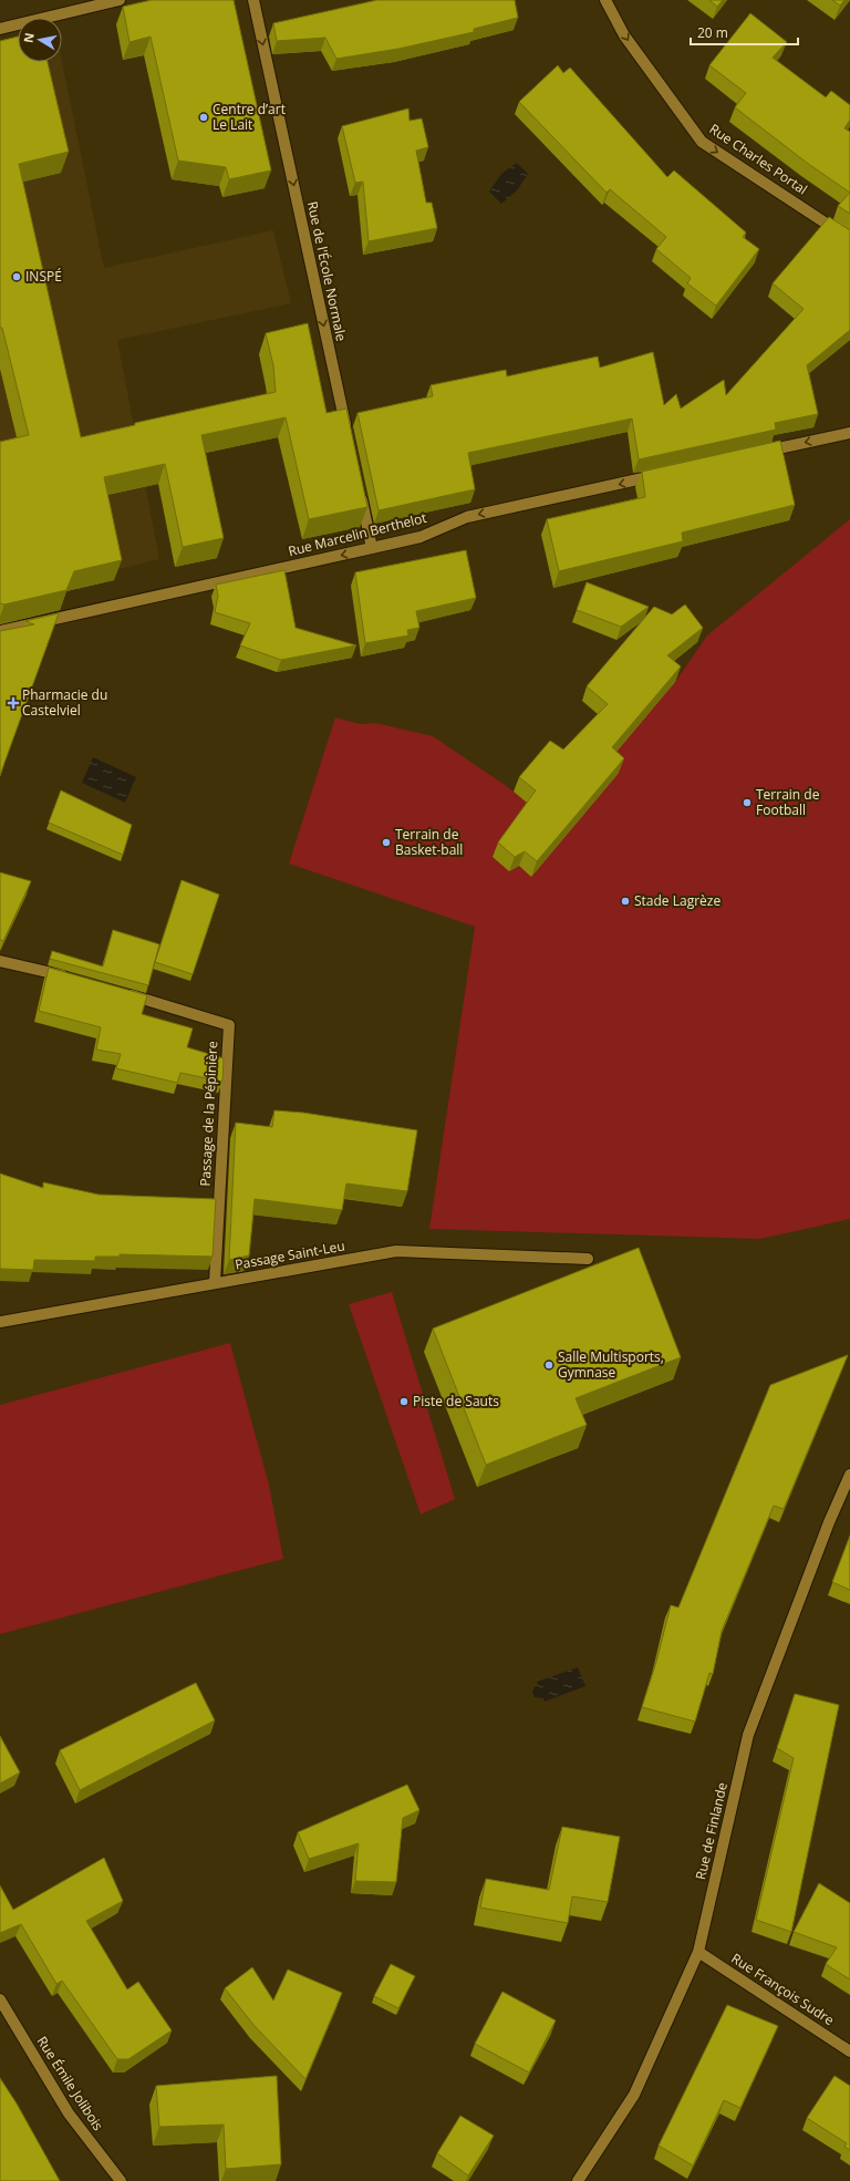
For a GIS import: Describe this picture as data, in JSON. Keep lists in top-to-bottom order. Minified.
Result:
{"streets":{"street":["Rue Charles Portal","Rue de l'École Normale","Rue Marcelin Berthelot","Passage de la Pépinière","Passage Saint-Leu","Rue de Finlande","Rue François Sudre","Rue Émile Jolibois"]},"crossings":[["Passage de la Pépinière","Passage Saint-Leu"],["Rue de Finlande","Rue François Sudre"]],"one_way":["Rue Charles Portal","Rue de l'École Normale","Rue Marcelin Berthelot"],"places":{"other":["Centre d’art Le Lait","INSPÉ","Terrain de Football","Terrain de Basket-ball","Stade Lagrèze","Salle Multisports, Gymnase","Piste de Sauts"],"health":["Pharmacie du Castelviel"]},"scale_bar":"20 m","north":"left"}
